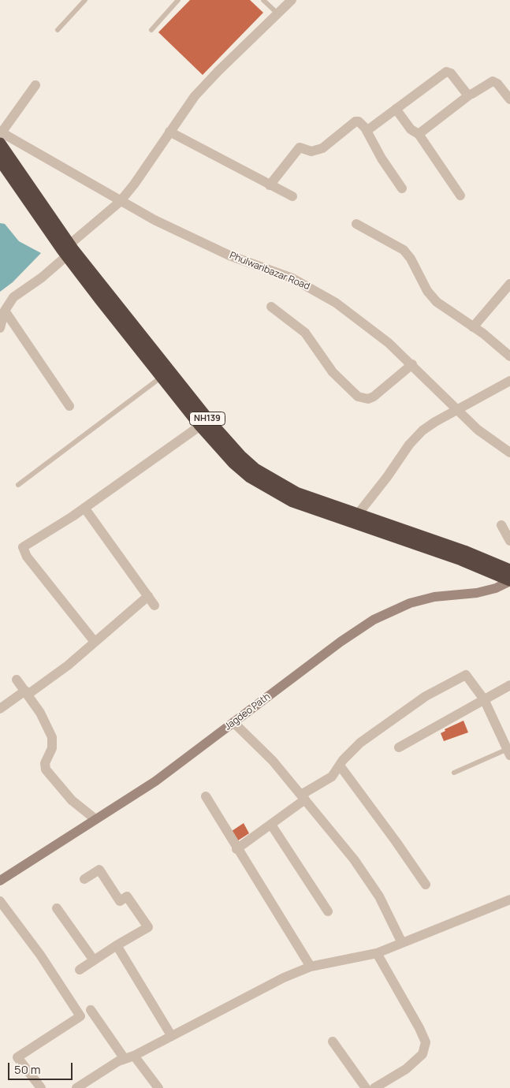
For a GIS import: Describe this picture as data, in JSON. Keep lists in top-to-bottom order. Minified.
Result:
{"streets":{"highway":["NH139"],"main road":["Jagdeo Path"],"street":["Phulwaribazar Road"]},"crossings":[["Phulwaribazar Road","NH139"],["NH139","Jagdeo Path"]],"scale_bar":"50 m"}
